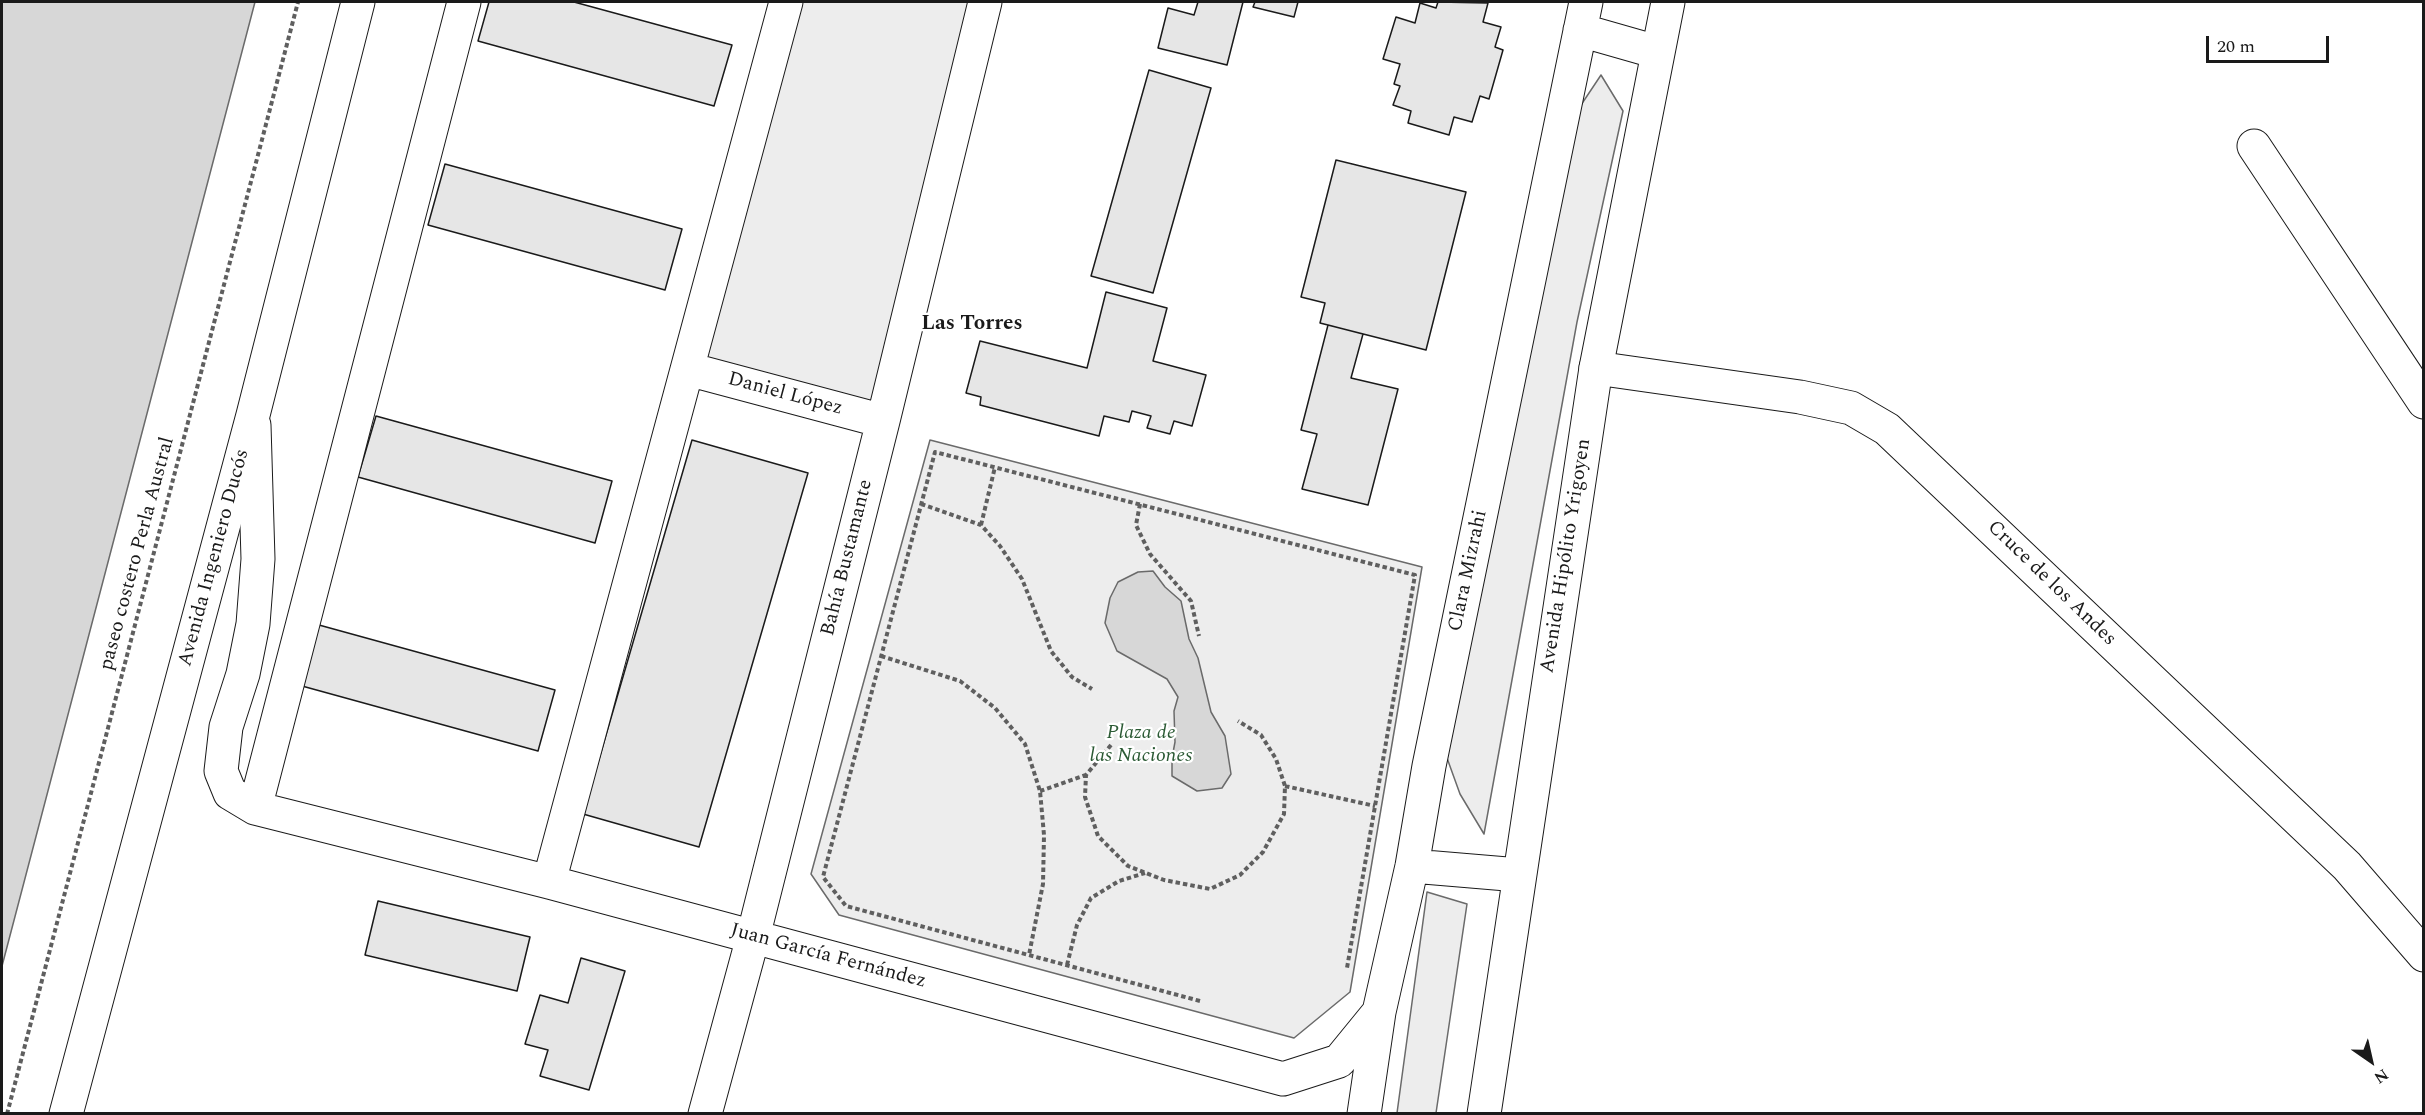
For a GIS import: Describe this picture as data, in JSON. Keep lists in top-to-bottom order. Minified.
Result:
{"streets":{"main road":["Daniel López","Avenida Hipólito Yrigoyen","Avenida Ingeniero Ducós","Bahía Bustamante","Clara Mizrahi","Cruce de los Andes","Juan García Fernández"],"path":["paseo costero Perla Austral"]},"crossings":[["Daniel López","Bahía Bustamante"],["Avenida Hipólito Yrigoyen","Cruce de los Andes"],["Avenida Ingeniero Ducós","Juan García Fernández"],["Bahía Bustamante","Juan García Fernández"],["Clara Mizrahi","Juan García Fernández"]],"districts":["Las Torres"],"parks":["Plaza de las Naciones"],"scale_bar":"20 m","north":"bottom right"}
